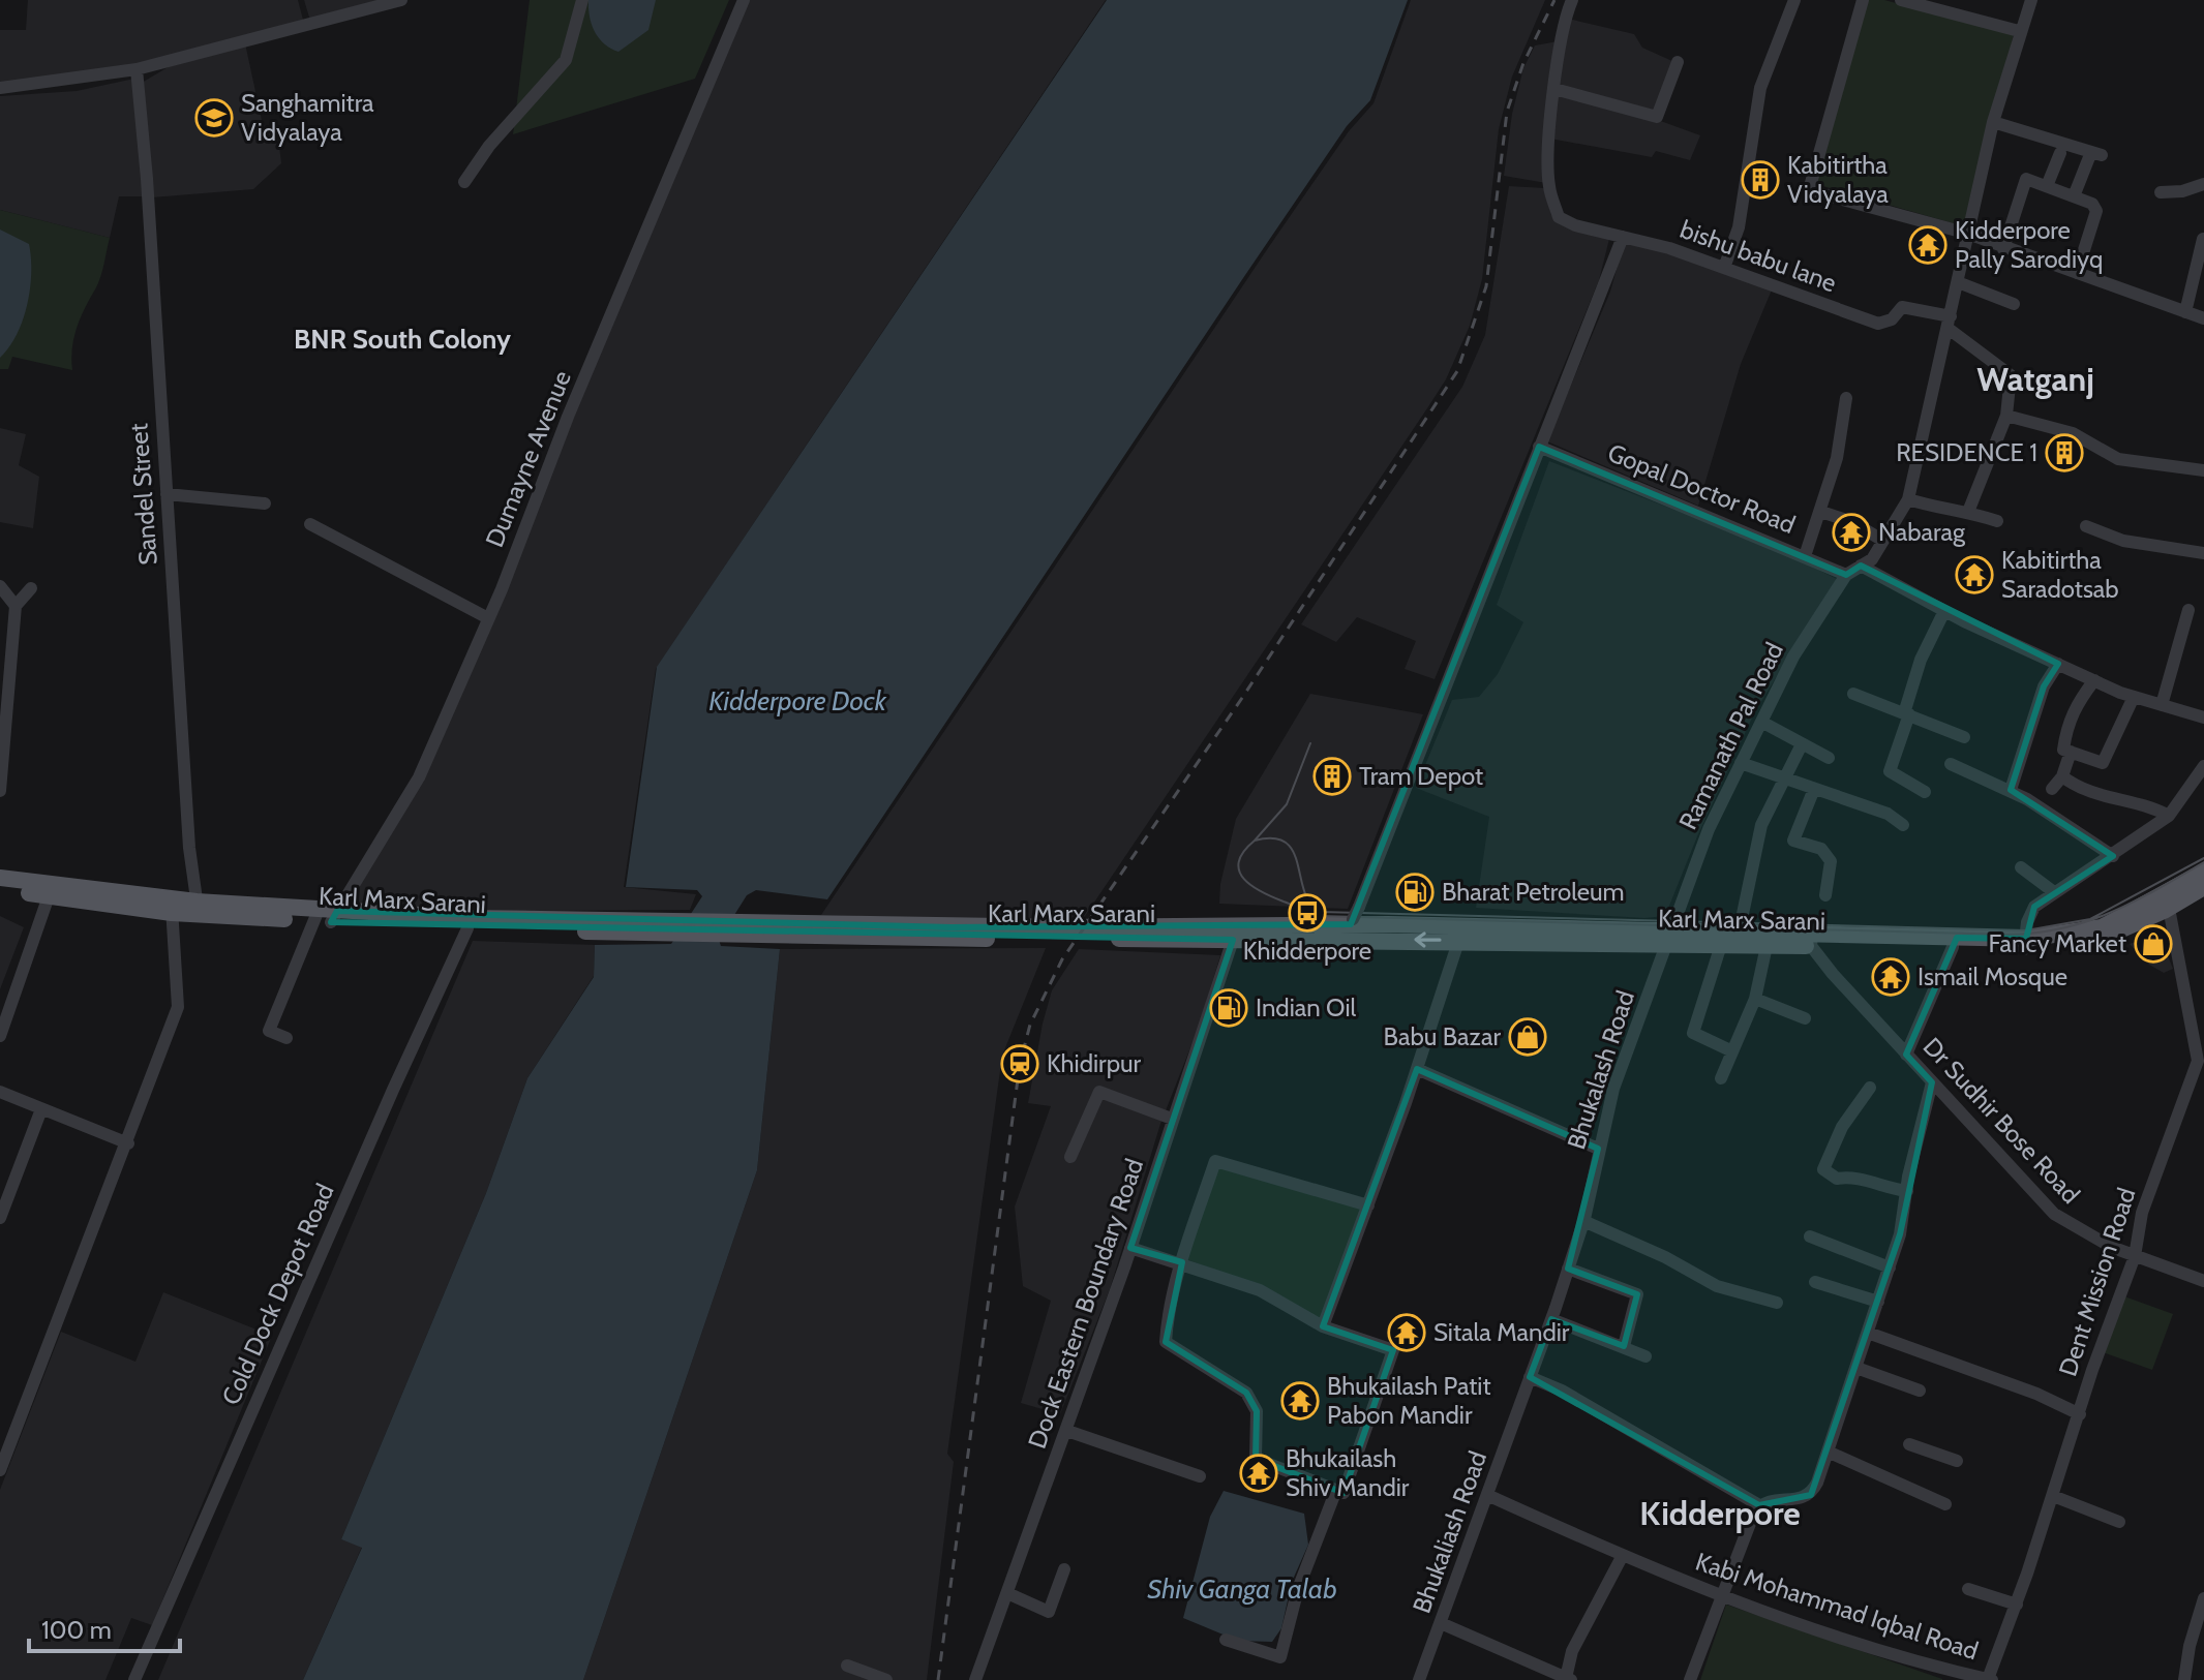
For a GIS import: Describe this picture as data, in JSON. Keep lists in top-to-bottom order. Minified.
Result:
{"streets":{"main road":["Karl Marx Sarani"],"street":["bishu babu lane","Dumayne Avenue","Gopal Doctor Road","Sandel Street","Ramanath Pal Road","Bhukalash Road","Dr Sudhir Bose Road","Dent Mission Road","Cold Dock Depot Road","Dock Eastern Boundary Road","Bhukaliash Road","Kabi Mohammad Iqbal Road"]},"crossings":[["bishu babu lane","Ramanath Pal Road"],["Dumayne Avenue","Karl Marx Sarani"],["Gopal Doctor Road","Ramanath Pal Road"],["Sandel Street","Karl Marx Sarani"],["Ramanath Pal Road","Karl Marx Sarani"],["Ramanath Pal Road","Bhukalash Road"],["Karl Marx Sarani","Bhukalash Road"],["Karl Marx Sarani","Dr Sudhir Bose Road"],["Karl Marx Sarani","Dent Mission Road"],["Karl Marx Sarani","Cold Dock Depot Road"],["Karl Marx Sarani","Dock Eastern Boundary Road"],["Bhukalash Road","Bhukaliash Road"],["Dr Sudhir Bose Road","Dent Mission Road"],["Dent Mission Road","Kabi Mohammad Iqbal Road"],["Bhukaliash Road","Kabi Mohammad Iqbal Road"]],"districts":["BNR South Colony","Watganj","Kidderpore"],"water":["Kidderpore Dock","Shiv Ganga Talab"],"places":{"school or university":["Sanghamitra Vidyalaya"],"building":["Kabitirtha Vidyalaya","RESIDENCE 1","Tram Depot"],"temple":["Kidderpore Pally Sarodiyq","Nabarag","Kabitirtha Saradotsab","Ismail Mosque","Sitala Mandir","Bhukailash Patit Pabon Mandir","Bhukailash Shiv Mandir"],"fuel station":["Bharat Petroleum","Indian Oil"],"bus stop":["Khidderpore"],"shop":["Fancy Market","Babu Bazar"],"station":["Khidirpur"]},"scale_bar":"100 m"}
